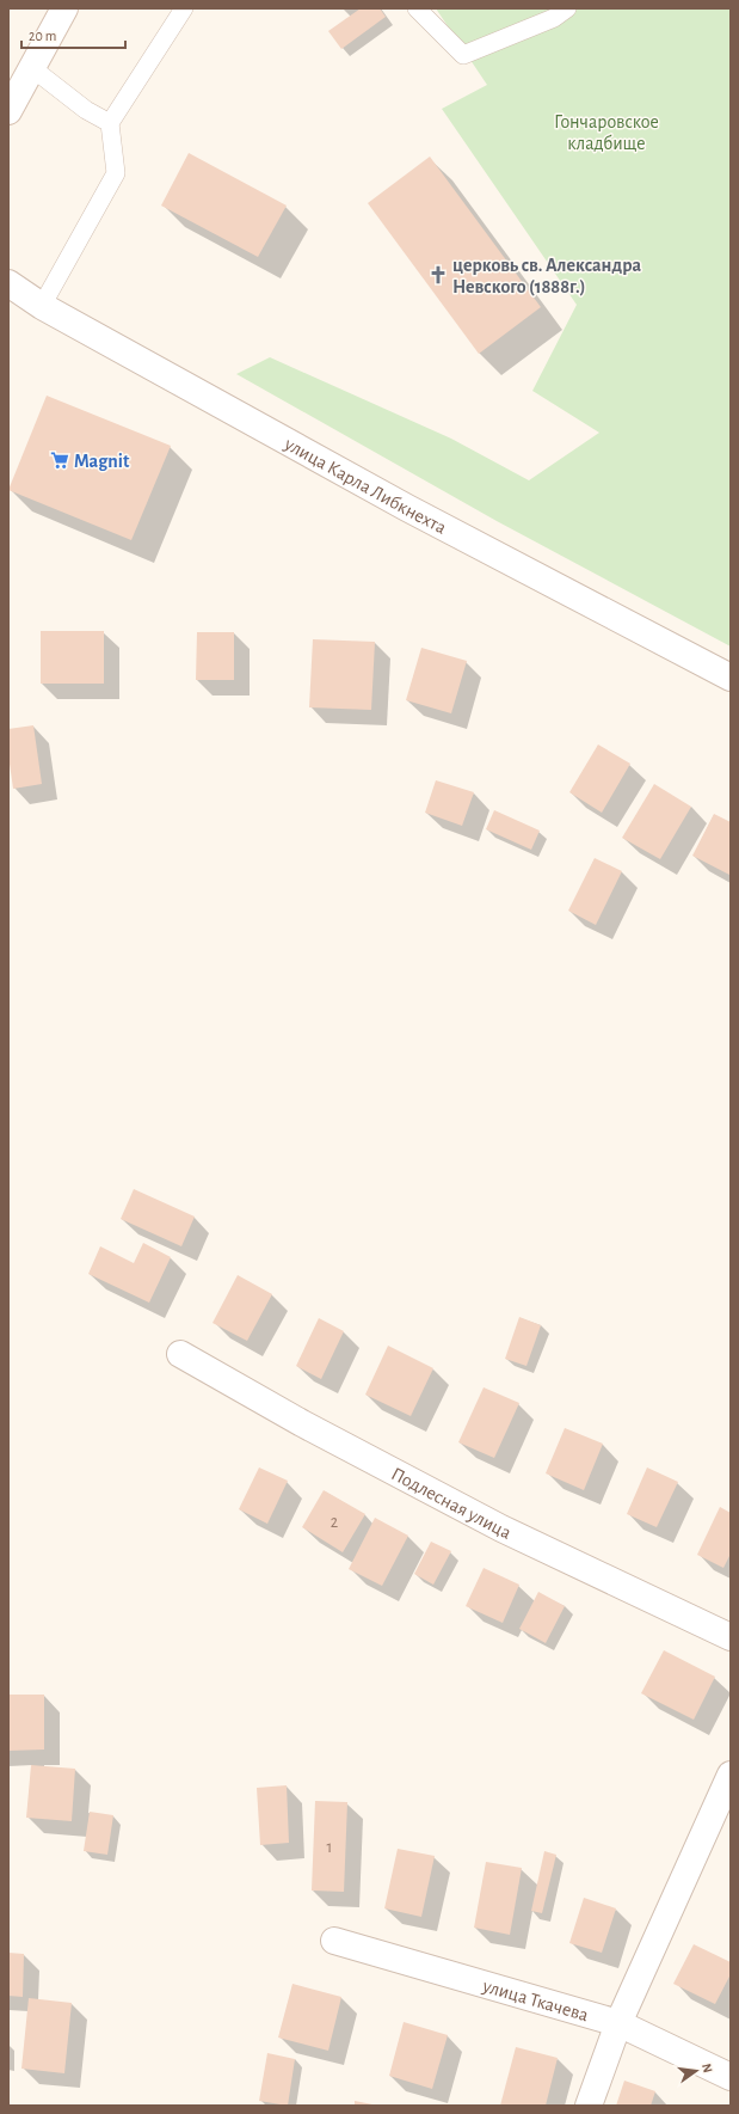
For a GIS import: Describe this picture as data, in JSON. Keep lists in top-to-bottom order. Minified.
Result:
{"streets":{"street":["улица Карла Либкнехта","Подлесная улица","улица Ткачева"]},"parks":["Гончаровское кладбище"],"places":{"church":["церковь св. Александра Невского (1888г.)"],"supermarket":["Magnit"]},"house_numbers":["2","1"],"scale_bar":"20 m","north":"right"}
